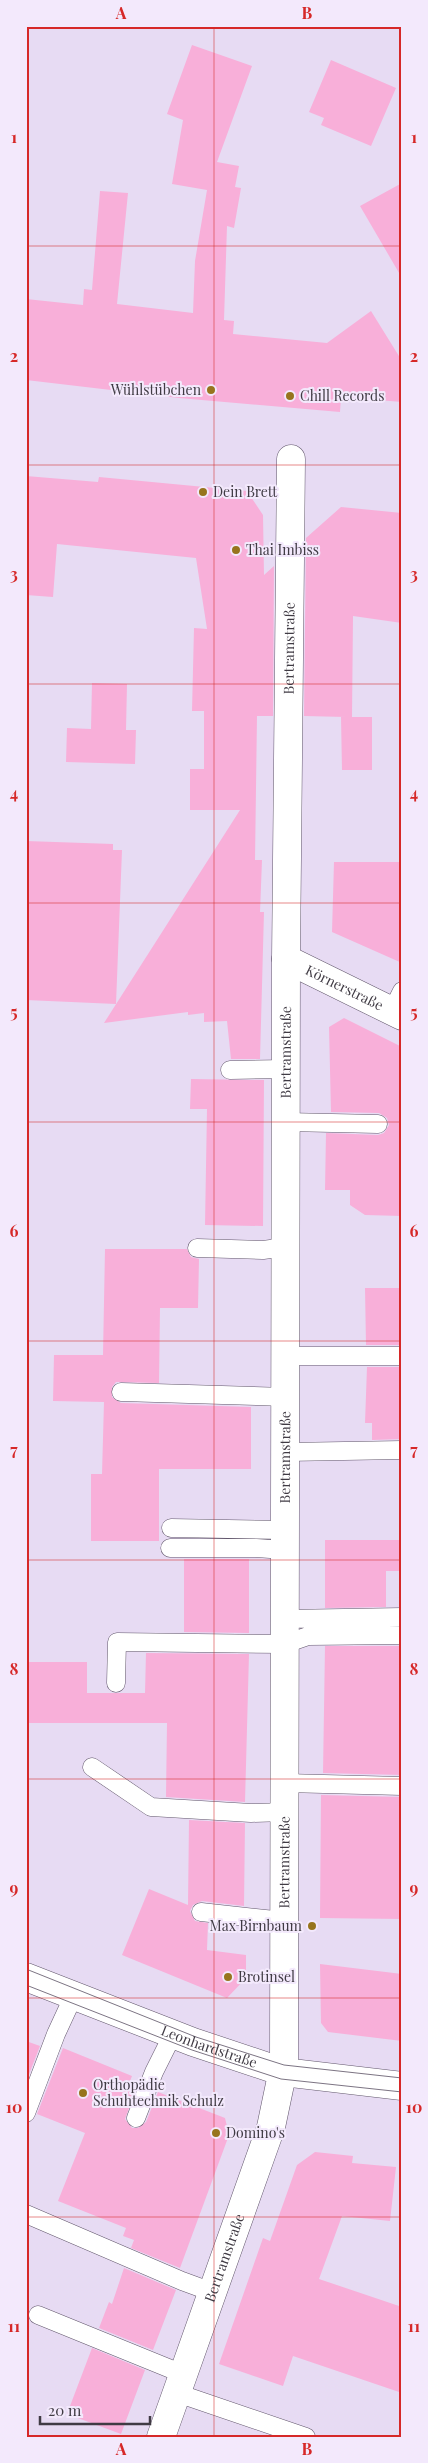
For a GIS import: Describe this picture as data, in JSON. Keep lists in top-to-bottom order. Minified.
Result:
{"streets":{"street":["Bertramstraße","Körnerstraße","Leonhardstraße"]},"crossings":[["Bertramstraße","Körnerstraße"],["Bertramstraße","Leonhardstraße"]],"places":["Wühlstübchen","Chill Records","Dein Brett","Thai Imbiss","Max Birnbaum","Brotinsel","Orthopädie Schuhtechnik Schulz","Domino's"],"scale_bar":"20 m","grid":{"columns":["A","B"],"rows":["1","2","3","4","5","6","7","8","9","10","11"]}}
